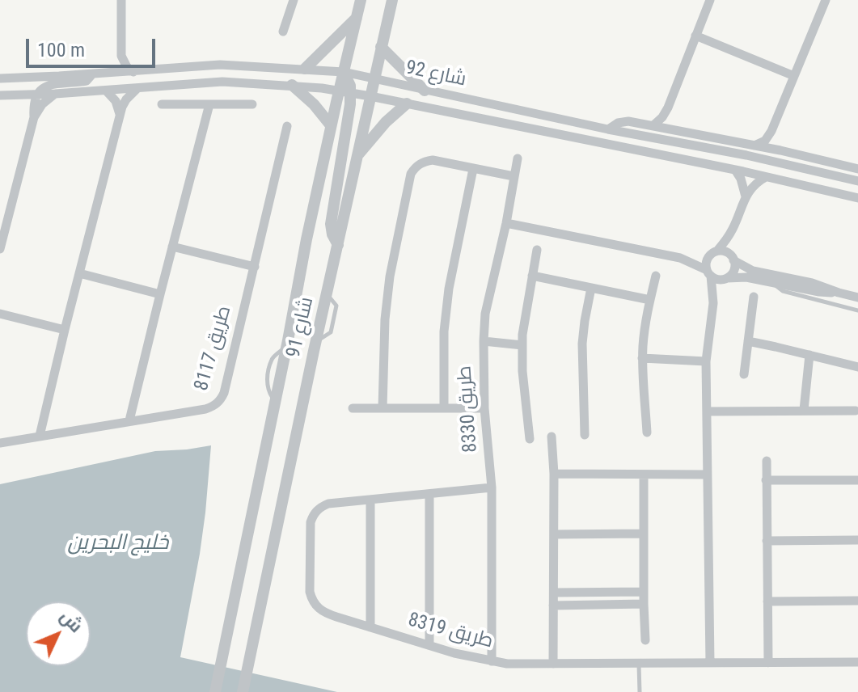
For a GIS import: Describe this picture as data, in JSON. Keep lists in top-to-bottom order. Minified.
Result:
{"streets":{"street":["شارع 92","شارع 91","طريق 8117","طريق 8330","طريق 8319"]},"crossings":[["شارع 92","شارع 91"],["طريق 8330","طريق 8319"]],"water":["خليج البحرين"],"scale_bar":"100 m","north":"top right"}
